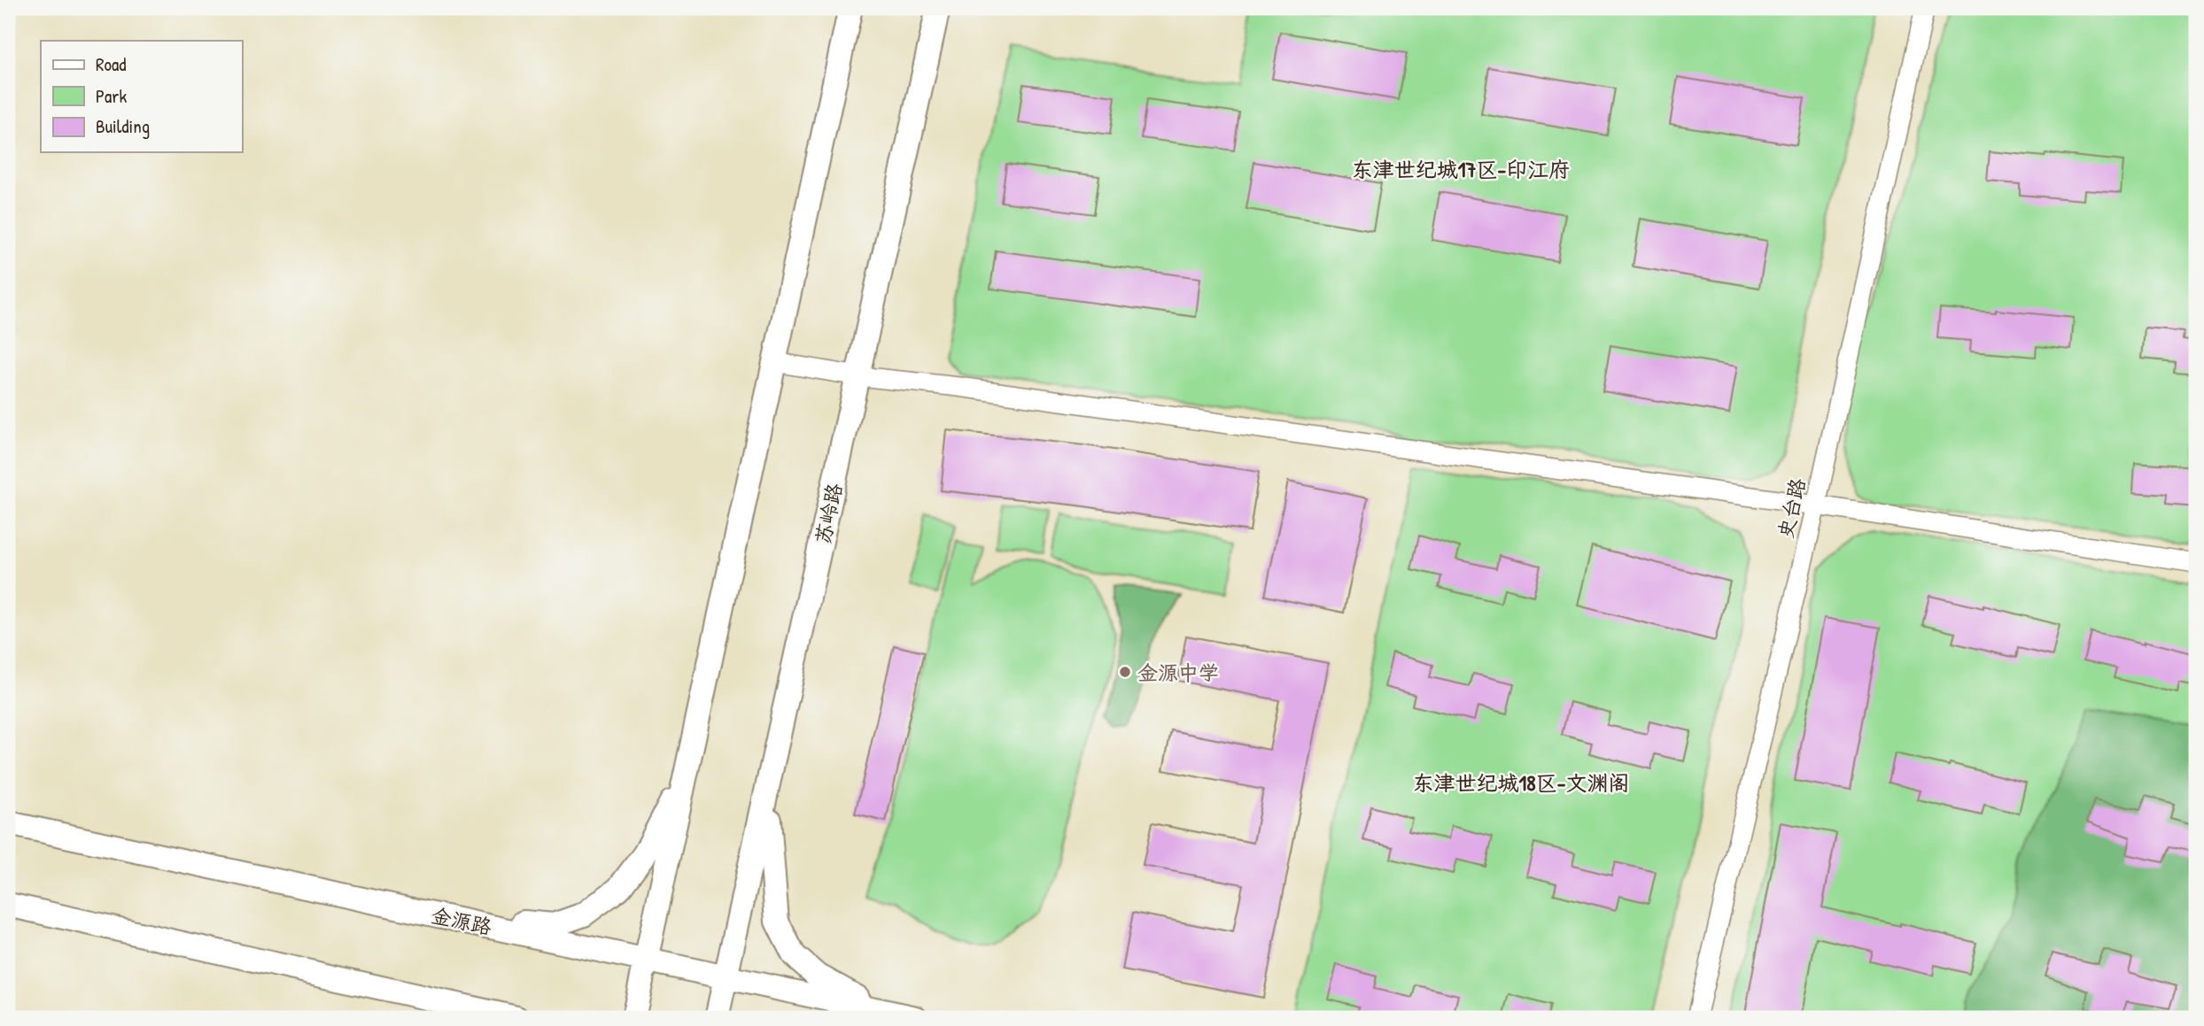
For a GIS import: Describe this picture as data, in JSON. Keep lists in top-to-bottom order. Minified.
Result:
{"streets":{"main road":["苏岭路","金源路"],"street":["史台路"]},"crossings":[["苏岭路","金源路"]],"districts":["东津世纪城17区-印江府","东津世纪城18区-文渊阁"],"places":["金源中学"],"legend":["Road","Park","Building"]}
